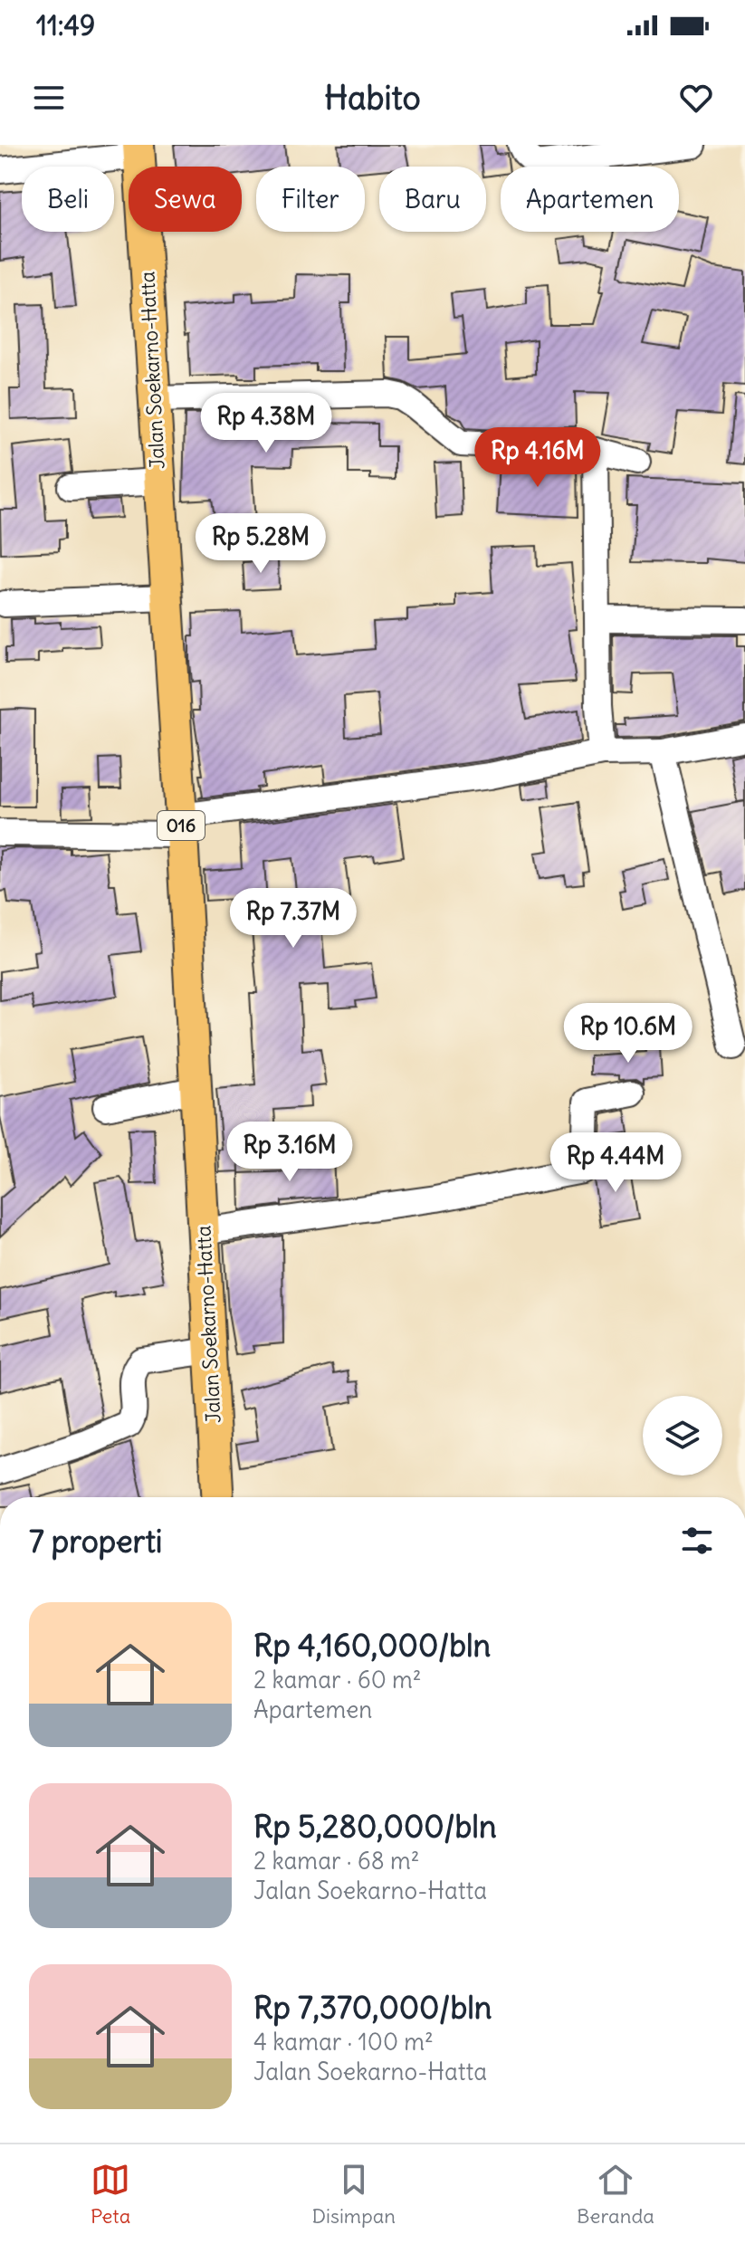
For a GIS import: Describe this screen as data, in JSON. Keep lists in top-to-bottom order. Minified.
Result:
{"streets":{"main road":["Jalan Soekarno-Hatta","016"]},"page":{"status":"11:49","header":"Habito","chip":["Beli","Sewa","Filter","Baru","Apartemen"],"price":["Rp 4.38M","Rp 4.16M","Rp 5.28M","Rp 7.37M","Rp 10.6M","Rp 3.16M","Rp 4.44M"],"heading":"7 properti","list":[{"name":"Rp 4,160,000/bln","note":"2 kamar · 60 m² · Apartemen"},{"name":"Rp 5,280,000/bln","note":"2 kamar · 68 m² · Jalan Soekarno-Hatta"},{"name":"Rp 7,370,000/bln","note":"4 kamar · 100 m² · Jalan Soekarno-Hatta"}],"tabs":["Peta","Disimpan","Beranda"]}}
